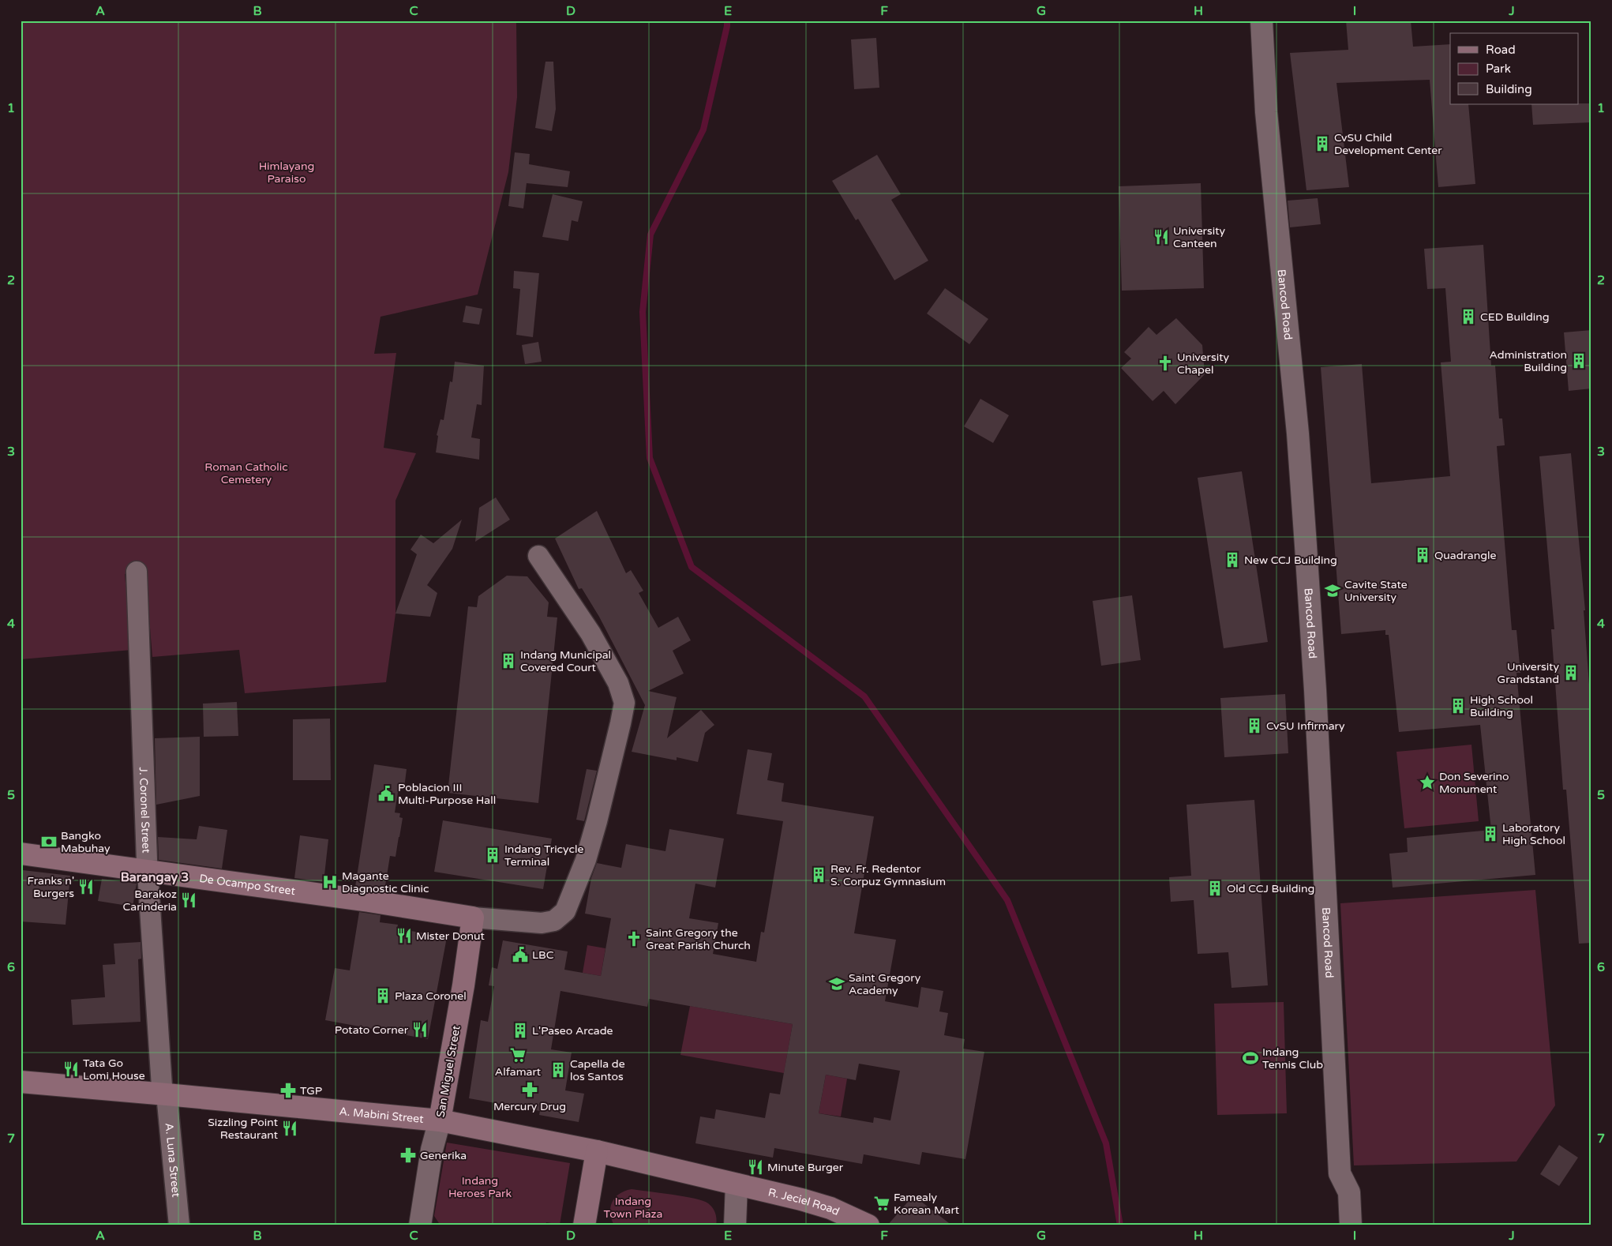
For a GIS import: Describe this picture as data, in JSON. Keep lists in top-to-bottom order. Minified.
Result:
{"streets":{"main road":["De Ocampo Street","San Miguel Street","A. Mabini Street","R. Jeciel Road"],"street":["Bancod Road","J. Coronel Street","A. Luna Street"]},"crossings":[["J. Coronel Street","De Ocampo Street"],["J. Coronel Street","A. Mabini Street"],["J. Coronel Street","A. Luna Street"],["De Ocampo Street","San Miguel Street"],["San Miguel Street","A. Mabini Street"],["A. Mabini Street","A. Luna Street"],["A. Mabini Street","R. Jeciel Road"]],"districts":["Barangay 3"],"parks":["Himlayang Paraiso","Roman Catholic Cemetery","Indang Heroes Park","Indang Town Plaza"],"places":{"building":["CvSU Child Development Center","CED Building","Administration Building","Quadrangle","New CCJ Building","Indang Municipal Covered Court","University Grandstand","High School Building","CvSU Infirmary","Laboratory High School","Indang Tricycle Terminal","Rev. Fr. Redentor S. Corpuz Gymnasium","Old CCJ Building","Plaza Coronel","L'Paseo Arcade","Capella de los Santos"],"restaurant":["University Canteen","Franks n' Burgers","Barakoz Carinderia","Mister Donut","Potato Corner","Tata Go Lomi House","Sizzling Point Restaurant","Minute Burger"],"church":["University Chapel","Saint Gregory the Great Parish Church"],"school or university":["Cavite State University","Saint Gregory Academy"],"place":["Don Severino Monument"],"public building":["Poblacion III Multi-Purpose Hall","LBC"],"bank":["Bangko Mabuhay"],"hospital":["Magante Diagnostic Clinic"],"supermarket":["Alfamart","Famealy Korean Mart"],"sports":["Indang Tennis Club"],"pharmacy":["Mercury Drug","TGP","Generika"]},"legend":["Road","Park","Building"],"grid":{"columns":["A","B","C","D","E","F","G","H","I","J"],"rows":["1","2","3","4","5","6","7"]}}
